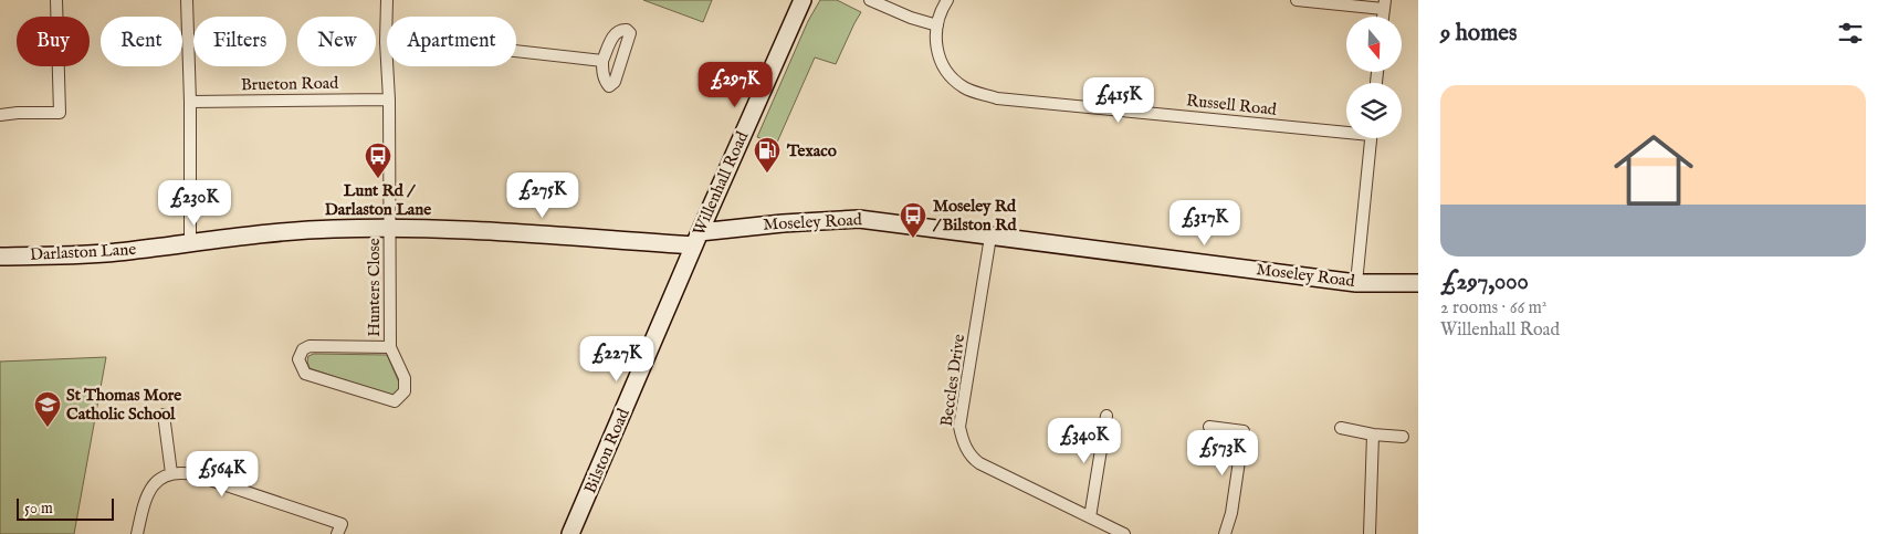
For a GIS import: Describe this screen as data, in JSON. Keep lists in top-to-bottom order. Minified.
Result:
{"streets":{"street":["Brueton Road","Russell Road","Willenhall Road","Moseley Road","Darlaston Lane","Hunters Close","Beccles Drive","Bilston Road"]},"crossings":[["Brueton Road","Hunters Close"],["Willenhall Road","Moseley Road"],["Willenhall Road","Darlaston Lane"],["Willenhall Road","Bilston Road"],["Moseley Road","Darlaston Lane"],["Moseley Road","Beccles Drive"],["Moseley Road","Bilston Road"],["Darlaston Lane","Hunters Close"],["Darlaston Lane","Bilston Road"]],"places":{"fuel station":["Texaco"],"bus stop":["Lunt Rd / Darlaston Lane","Moseley Rd / Bilston Rd"],"school or university":["St Thomas More Catholic School"]},"scale_bar":"50 m","north":"bottom","page":{"heading":"9 homes","chip":["Buy","Rent","Filters","New","Apartment"],"price":["£297K","£415K","£275K","£230K","£317K","£227K","£340K","£573K","£564K"],"list":[{"name":"£297,000","note":"2 rooms · 66 m² · Willenhall Road"}],"scale":"50 m"}}
